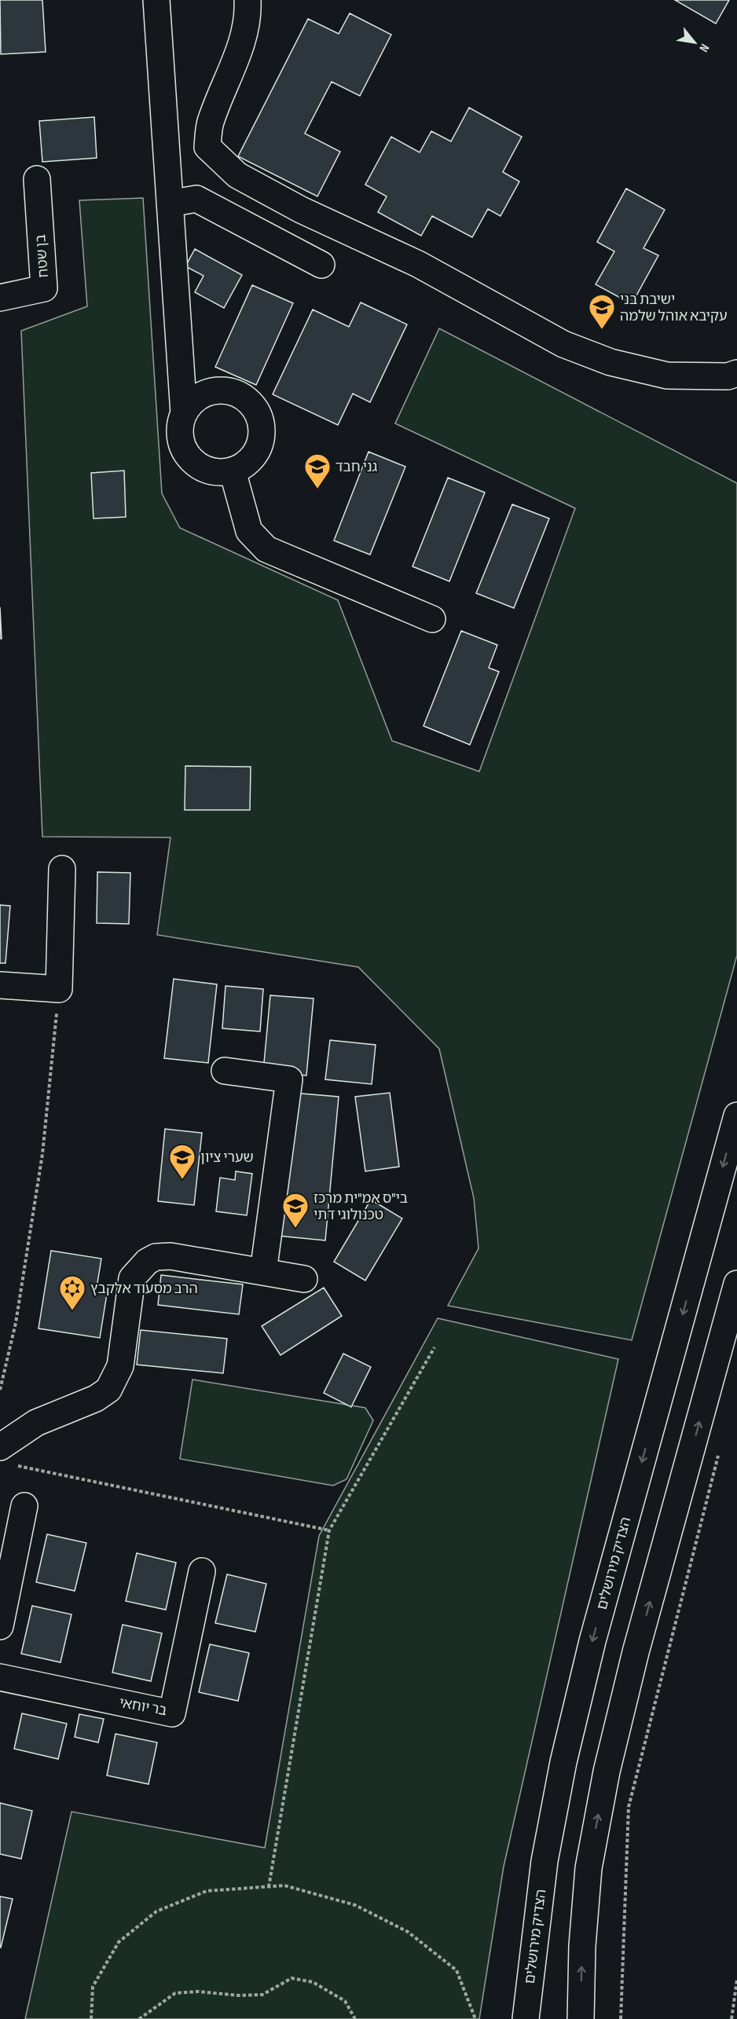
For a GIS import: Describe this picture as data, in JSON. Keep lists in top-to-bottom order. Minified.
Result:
{"streets":{"main road":["בן שטח","הצדיק מירושלים","בר יוחאי"]},"places":{"school or university":["ישיבת בני עקיבא אוהל שלמה","גני חבד","שערי ציון","בי\"ס אמ\"ית מרכז טכנולוגי דתי"],"synagogue":["הרב מסעוד אלקבץ"]},"north":"bottom right"}
